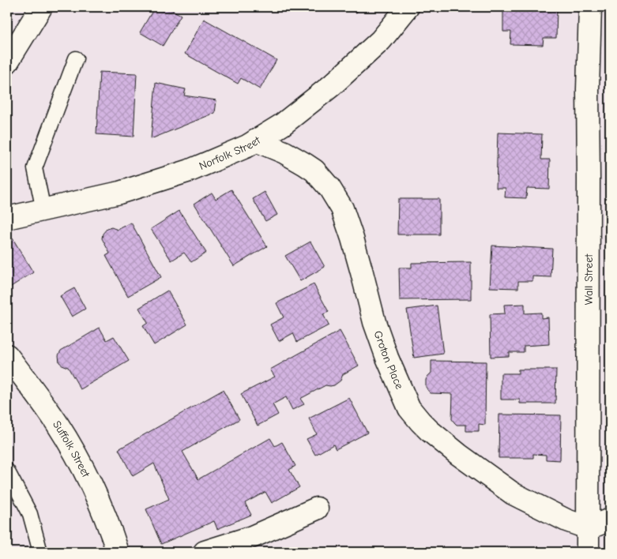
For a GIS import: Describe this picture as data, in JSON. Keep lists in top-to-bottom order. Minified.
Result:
{"streets":{"street":["Norfolk Street","Wall Street","Groton Place","Suffolk Street"]},"crossings":[["Norfolk Street","Groton Place"],["Wall Street","Groton Place"]]}
